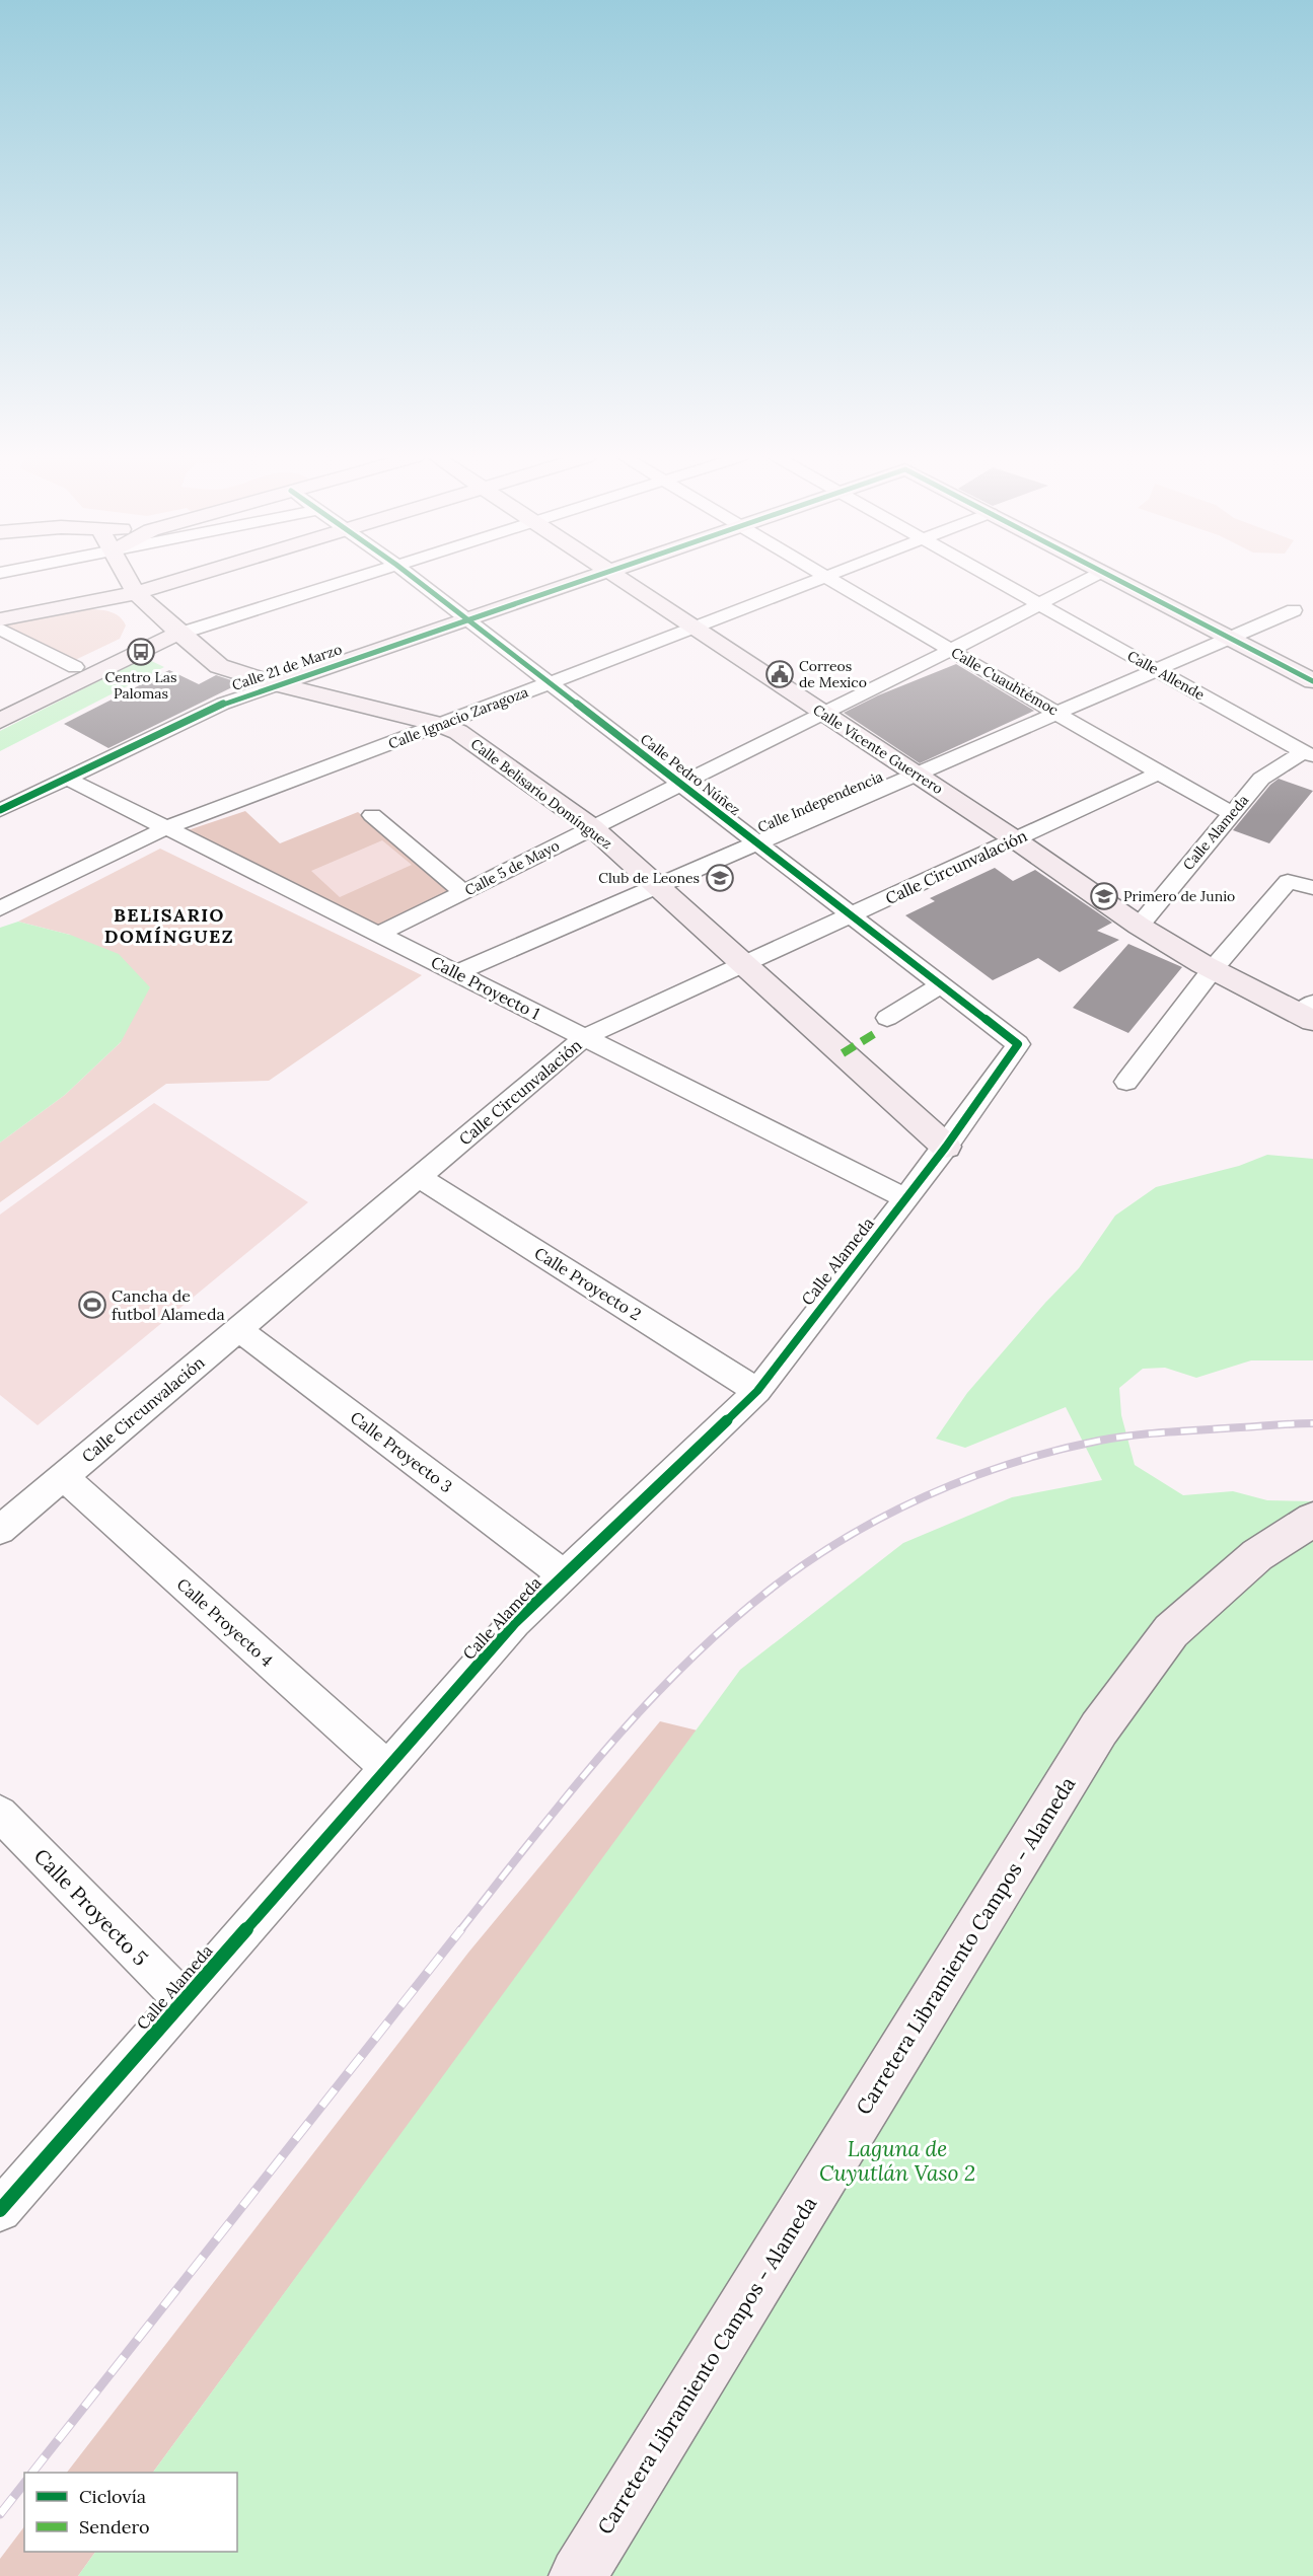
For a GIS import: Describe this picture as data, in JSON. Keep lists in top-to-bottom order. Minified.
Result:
{"streets":{"street":["Calle 21 de Marzo","Calle Allende","Calle Cuauhtémoc","Calle Ignacio Zaragoza","Calle Vicente Guerrero","Calle Pedro Núñez","Calle Belisario Domínguez","Calle Independencia","Calle Alameda","Calle Circunvalación","Calle 5 de Mayo","Calle Proyecto 1","Calle Proyecto 2","Calle Proyecto 3","Calle Proyecto 4","Calle Proyecto 5","Carretera Libramiento Campos - Alameda"]},"crossings":[["Calle 21 de Marzo","Calle Pedro Núñez"],["Calle 21 de Marzo","Calle Belisario Domínguez"],["Calle 21 de Marzo","Calle Proyecto 1"],["Calle Allende","Calle Independencia"],["Calle Allende","Calle Alameda"],["Calle Allende","Calle 5 de Mayo"],["Calle Cuauhtémoc","Calle Ignacio Zaragoza"],["Calle Cuauhtémoc","Calle Independencia"],["Calle Cuauhtémoc","Calle Alameda"],["Calle Cuauhtémoc","Calle Circunvalación"],["Calle Cuauhtémoc","Calle 5 de Mayo"],["Calle Ignacio Zaragoza","Calle Vicente Guerrero"],["Calle Ignacio Zaragoza","Calle Pedro Núñez"],["Calle Ignacio Zaragoza","Calle Belisario Domínguez"],["Calle Ignacio Zaragoza","Calle Proyecto 1"],["Calle Vicente Guerrero","Calle Independencia"],["Calle Vicente Guerrero","Calle Alameda"],["Calle Vicente Guerrero","Calle Circunvalación"],["Calle Vicente Guerrero","Calle 5 de Mayo"],["Calle Pedro Núñez","Calle Independencia"],["Calle Pedro Núñez","Calle Alameda"],["Calle Pedro Núñez","Calle Circunvalación"],["Calle Pedro Núñez","Calle 5 de Mayo"],["Calle Belisario Domínguez","Calle Independencia"],["Calle Belisario Domínguez","Calle Alameda"],["Calle Belisario Domínguez","Calle Circunvalación"],["Calle Belisario Domínguez","Calle 5 de Mayo"],["Calle Independencia","Calle Proyecto 1"],["Calle Alameda","Calle Proyecto 1"],["Calle Alameda","Calle Proyecto 2"],["Calle Alameda","Calle Proyecto 3"],["Calle Alameda","Calle Proyecto 4"],["Calle Alameda","Calle Proyecto 5"],["Calle Circunvalación","Calle Proyecto 1"],["Calle Circunvalación","Calle Proyecto 2"],["Calle Circunvalación","Calle Proyecto 3"],["Calle Circunvalación","Calle Proyecto 4"],["Calle 5 de Mayo","Calle Proyecto 1"]],"districts":["BELISARIO DOMÍNGUEZ"],"water":["Laguna de Cuyutlán Vaso 2"],"places":{"bus stop":["Centro Las Palomas"],"public building":["Correos de Mexico"],"school or university":["Club de Leones","Primero de Junio"],"sports":["Cancha de futbol Alameda"]},"legend":["Ciclovía","Sendero"]}
